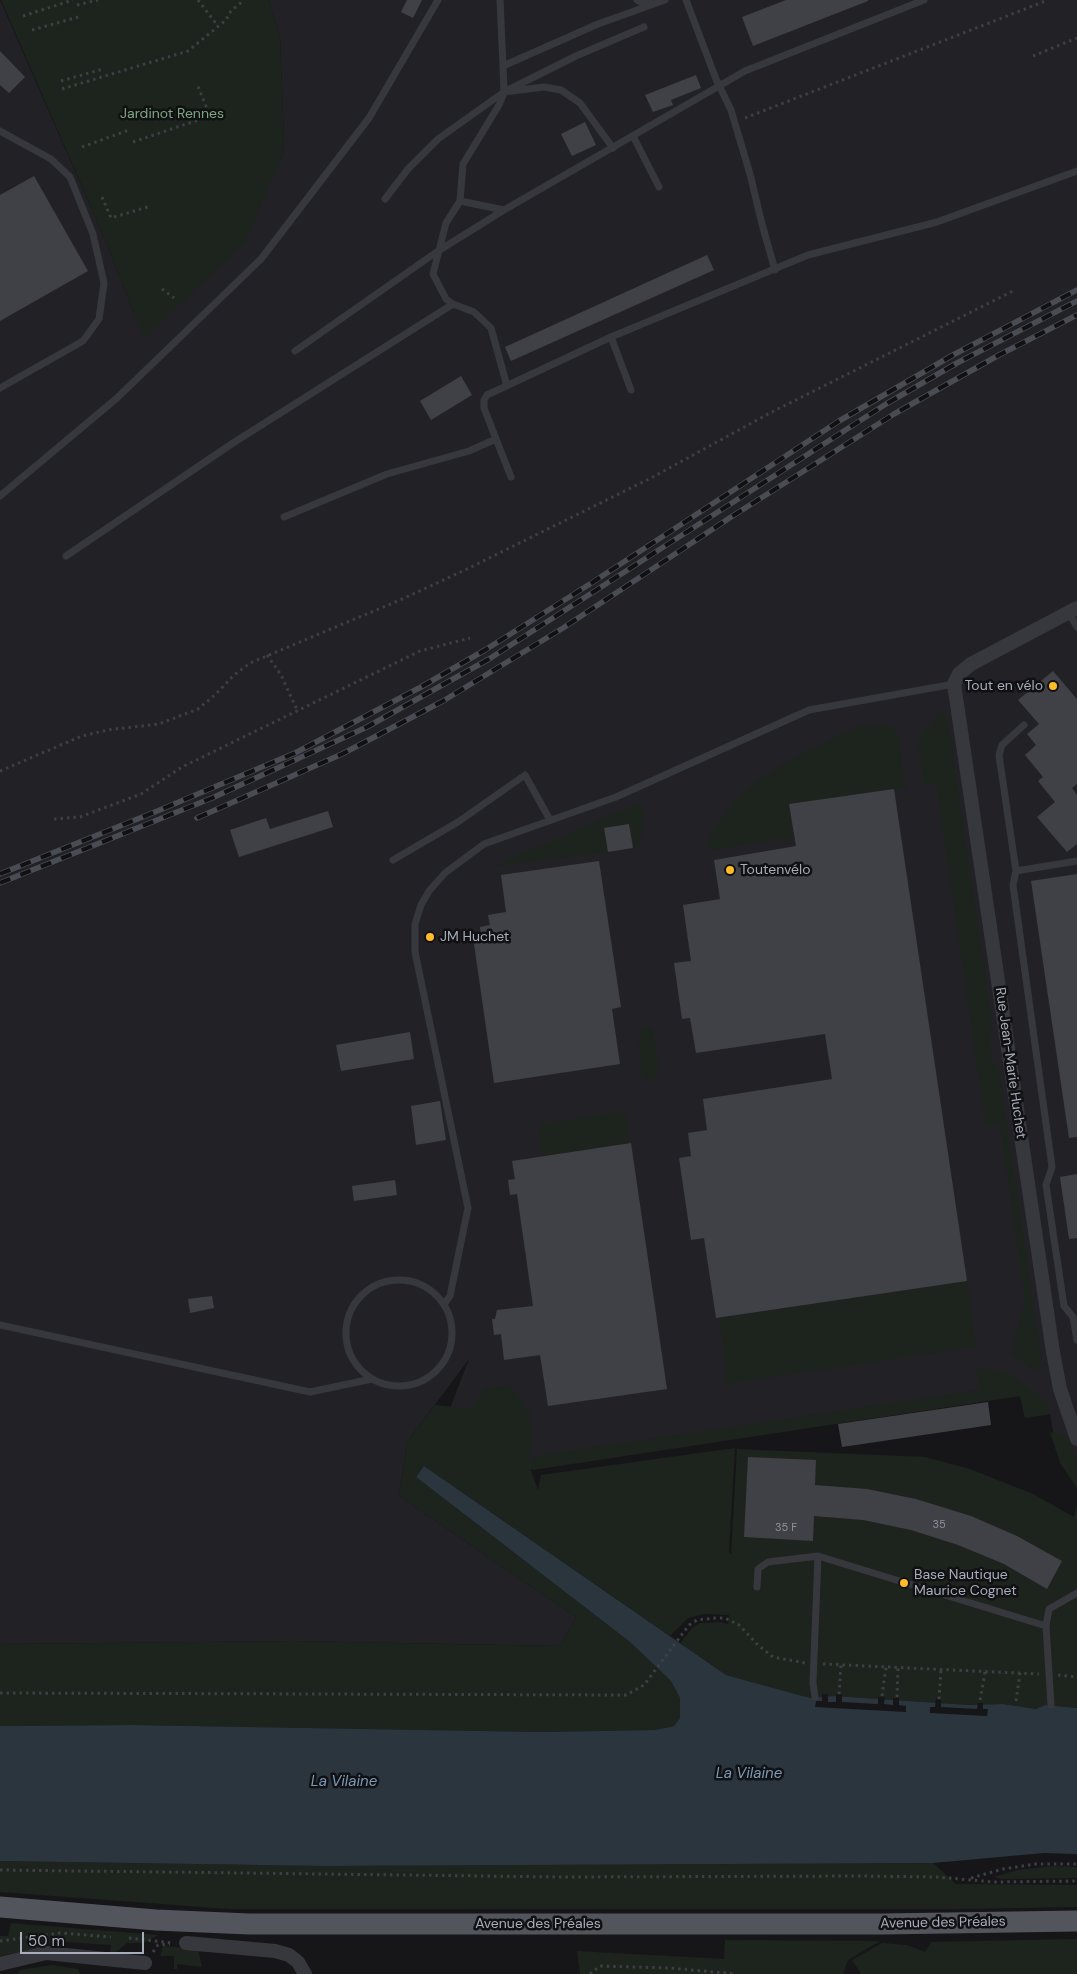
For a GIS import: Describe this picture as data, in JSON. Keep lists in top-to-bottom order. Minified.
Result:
{"streets":{"main road":["Avenue des Préales"],"street":["Rue Jean-Marie Huchet"]},"water":["La Vilaine"],"parks":["Jardinot Rennes"],"places":["Tout en vélo","Toutenvélo","JM Huchet","Base Nautique Maurice Cognet"],"house_numbers":["35","35 F"],"scale_bar":"50 m"}
